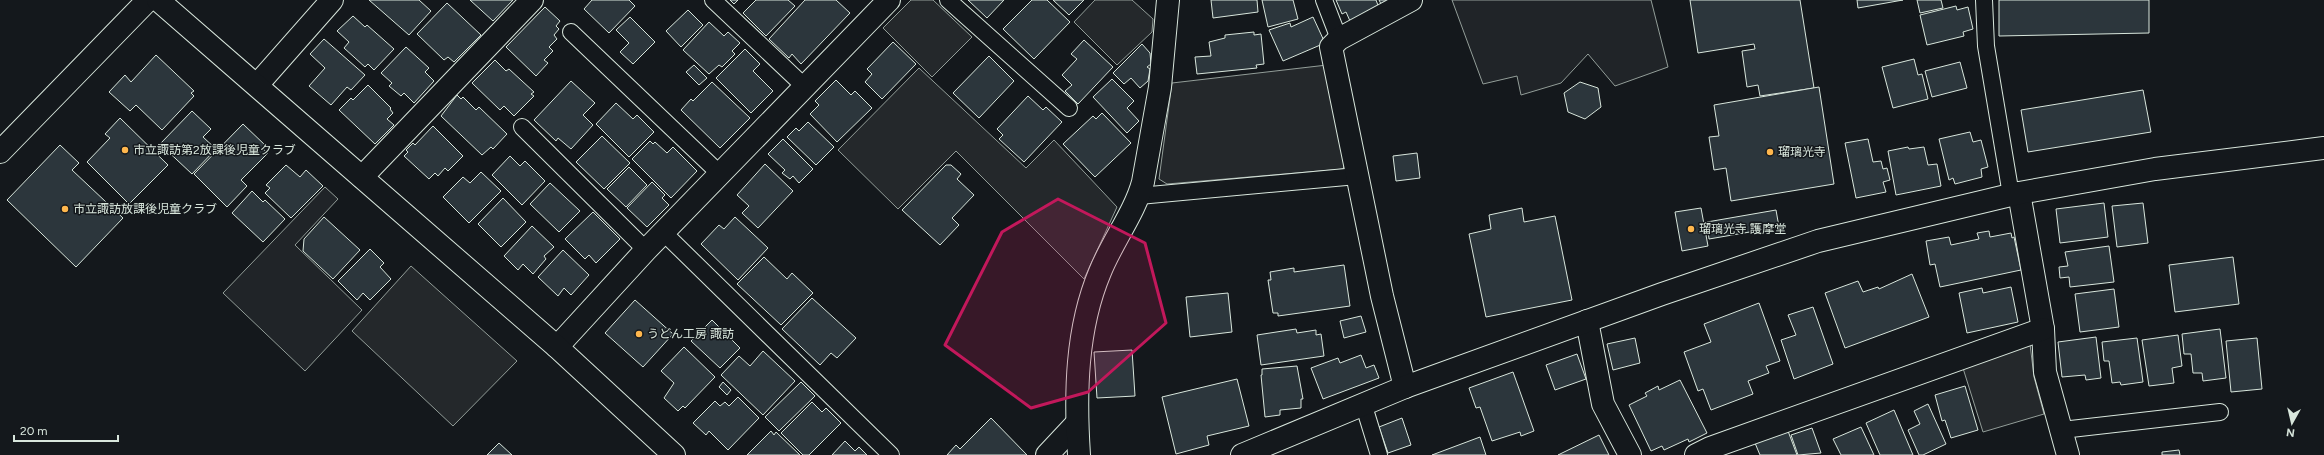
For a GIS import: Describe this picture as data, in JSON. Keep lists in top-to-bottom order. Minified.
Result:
{"places":["市立諏訪第2放課後児童クラブ","瑠璃光寺","市立諏訪放課後児童クラブ","瑠璃光寺 護摩堂","うどん工房 諏訪"],"scale_bar":"20 m","north":"bottom"}
